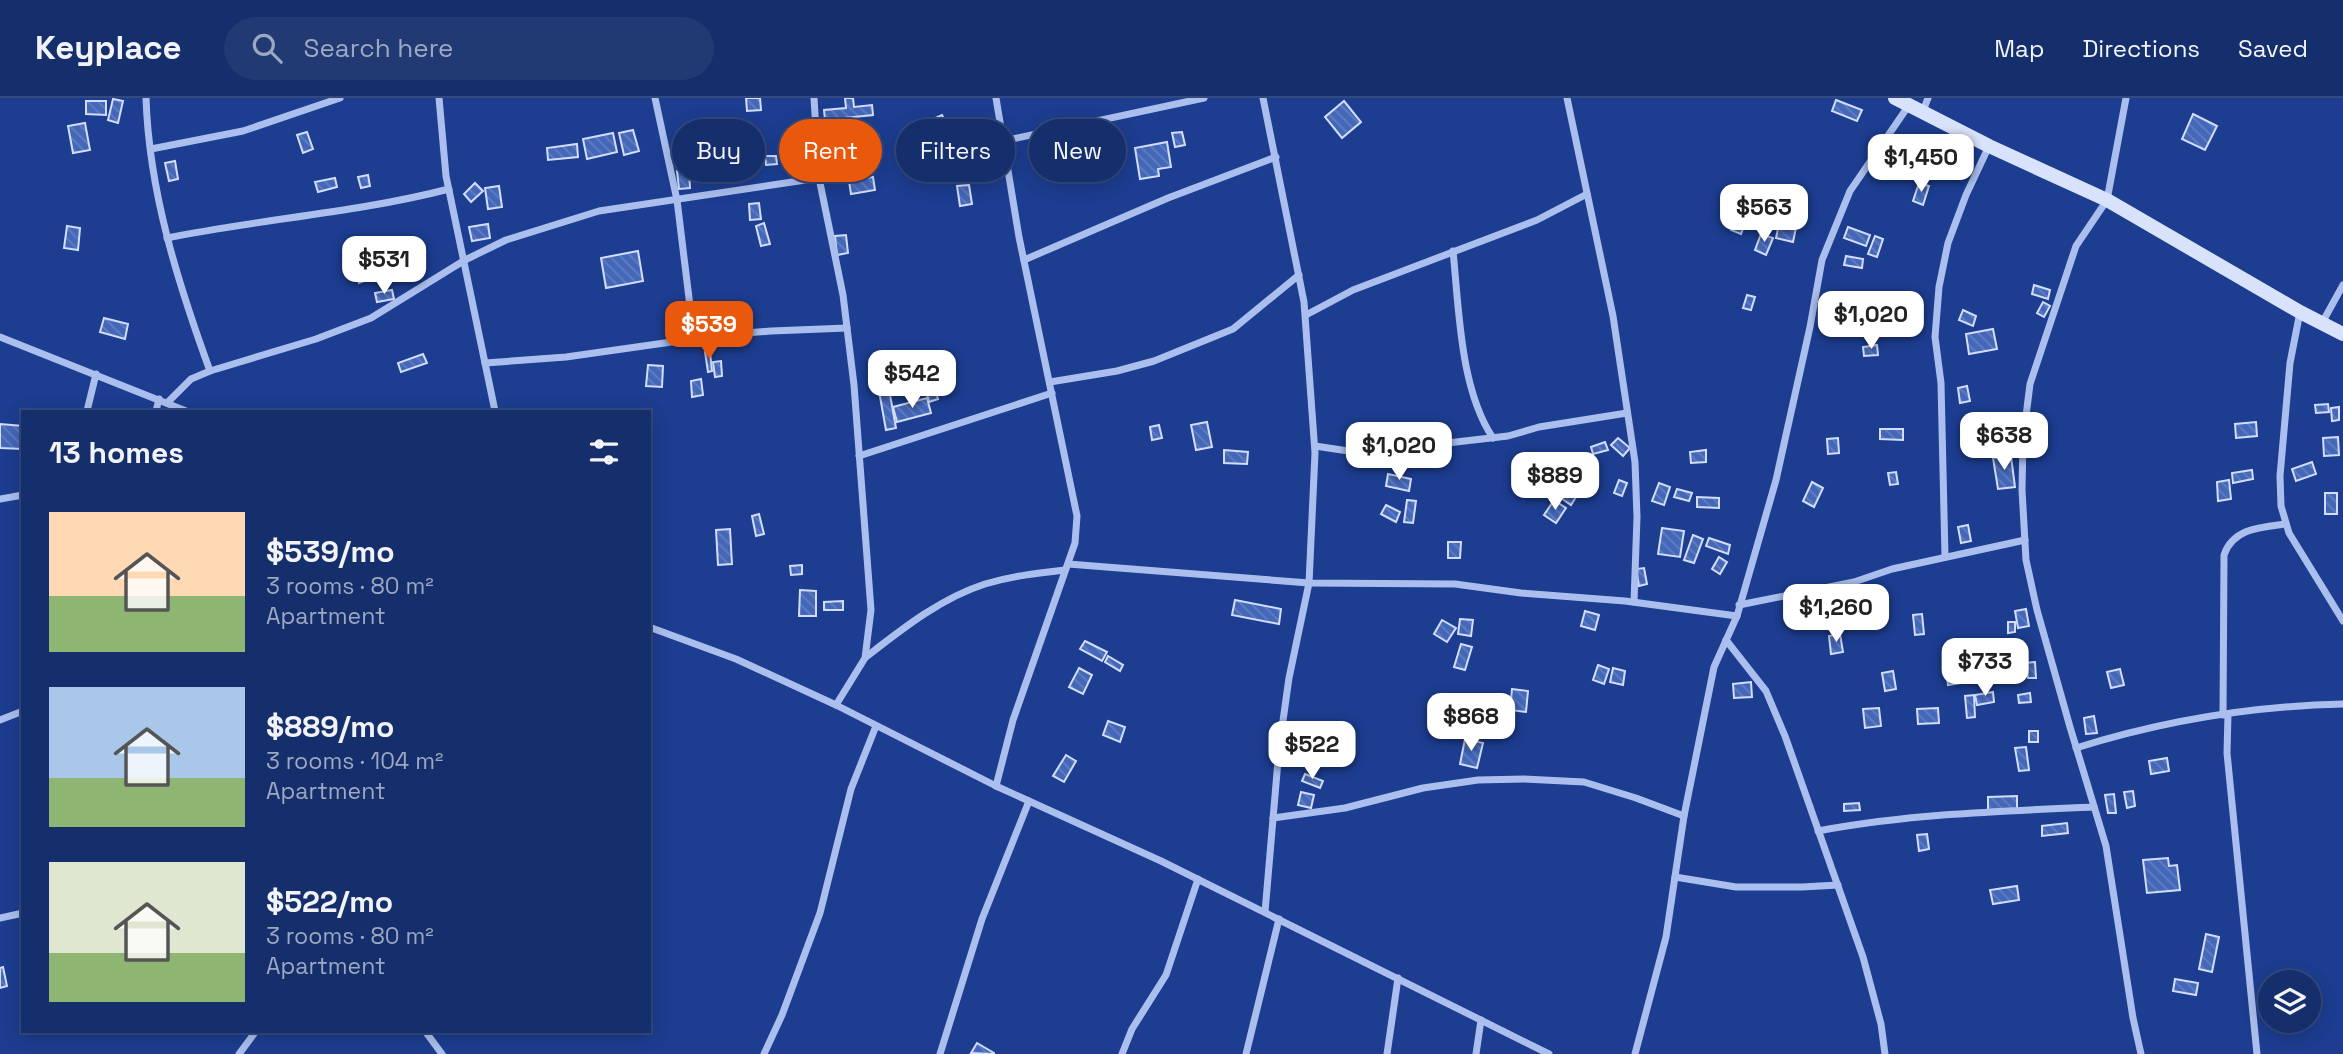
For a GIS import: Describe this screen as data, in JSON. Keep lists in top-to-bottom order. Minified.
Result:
{"page":{"header":"Keyplace","search":"Search here","nav":["Map","Directions","Saved"],"chip":["Buy","Rent","Filters","New"],"price":["$1,450","$563","$531","$1,020","$539","$542","$638","$1,020","$889","$1,260","$733","$868","$522"],"heading":"13 homes","list":[{"name":"$539/mo","note":"3 rooms · 80 m² · Apartment"},{"name":"$889/mo","note":"3 rooms · 104 m² · Apartment"},{"name":"$522/mo","note":"3 rooms · 80 m² · Apartment"}]}}
